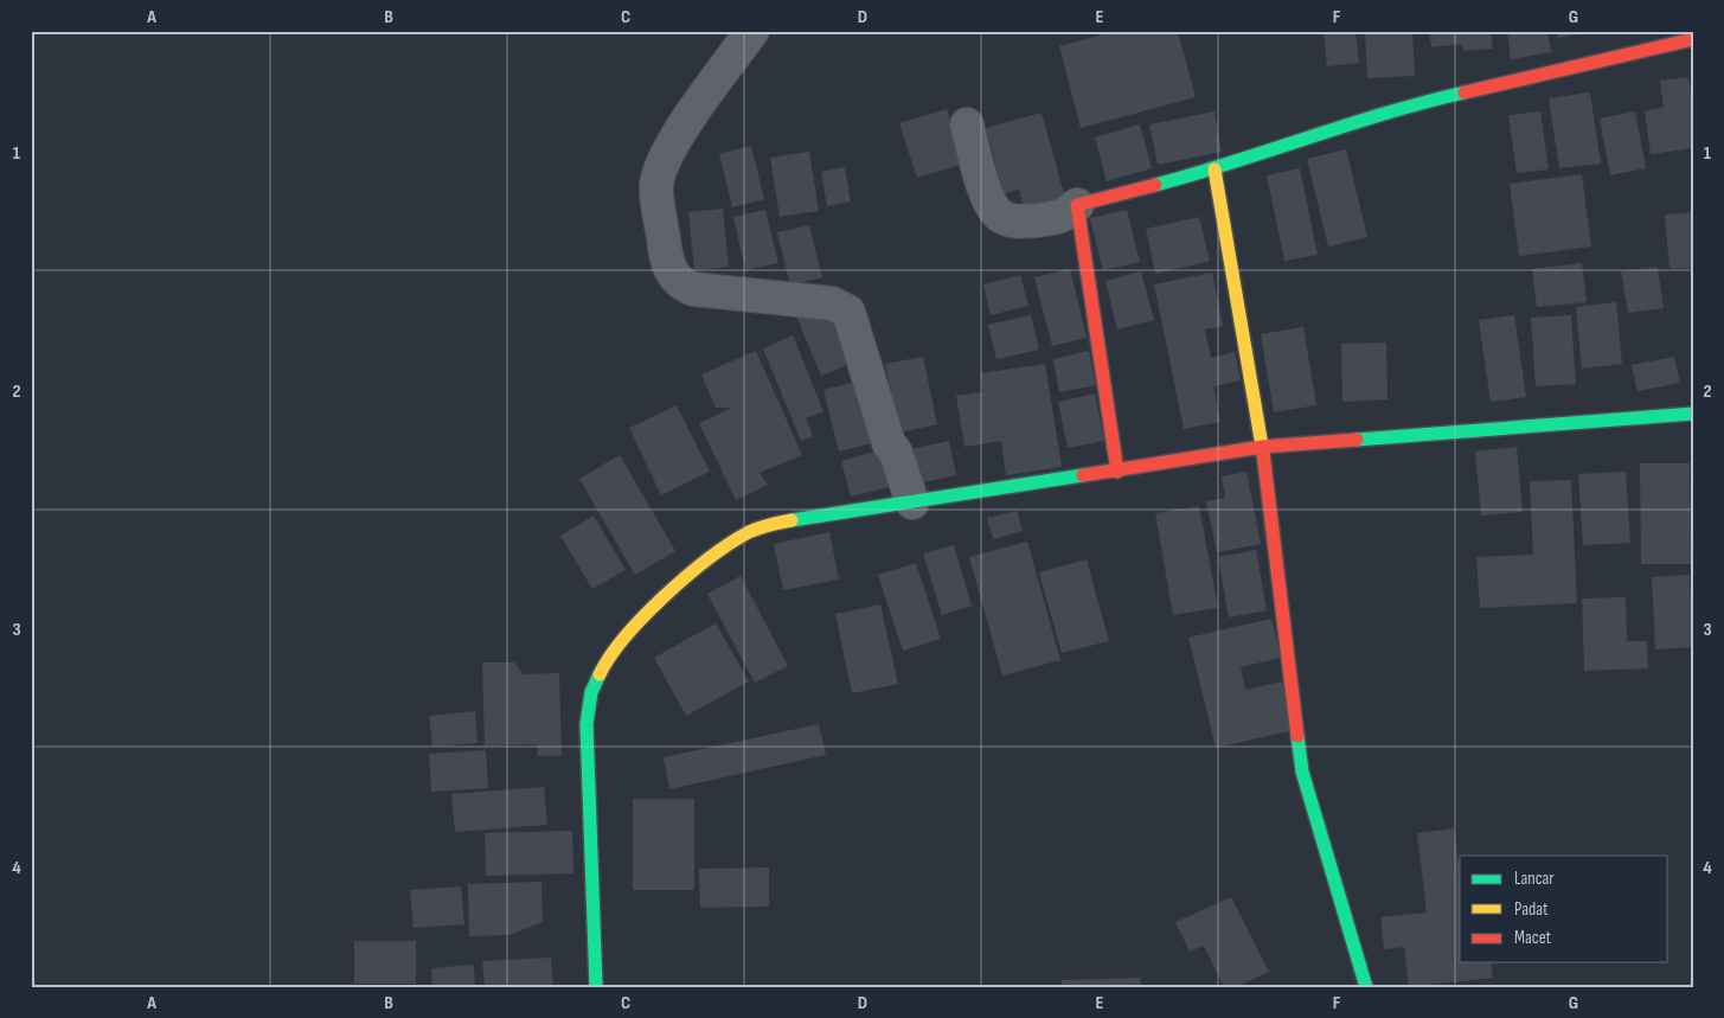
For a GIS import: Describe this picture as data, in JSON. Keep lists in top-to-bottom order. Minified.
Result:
{"legend":["Lancar","Padat","Macet"],"grid":{"columns":["A","B","C","D","E","F","G"],"rows":["1","2","3","4"]}}
